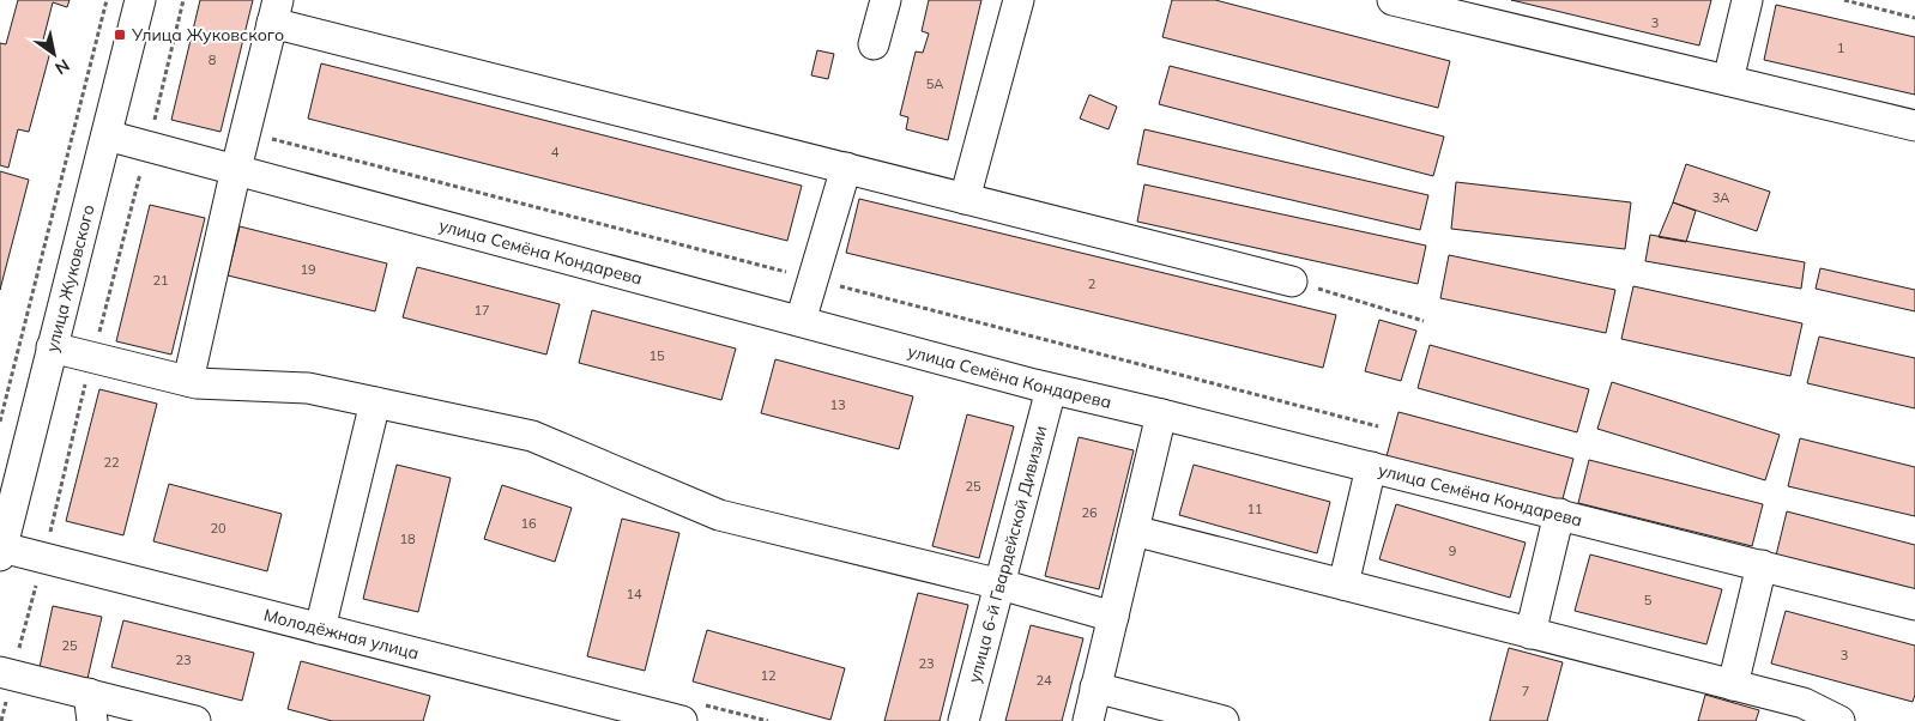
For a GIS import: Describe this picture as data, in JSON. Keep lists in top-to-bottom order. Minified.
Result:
{"streets":{"street":["улица Семёна Кондарева","улица Жуковского","улица 6-й Гвардейской Дивизии","Молодёжная улица"]},"crossings":[["улица Семёна Кондарева","улица Жуковского"],["улица Семёна Кондарева","улица 6-й Гвардейской Дивизии"],["улица Жуковского","Молодёжная улица"]],"places":{"transit":["Улица Жуковского"]},"house_numbers":["3","1","8","5А","4","3А","19","21","2","17","15","13","22","25","11","26","16","20","18","9","14","5","25","3","23","23","12","24","7"],"north":"bottom right"}
